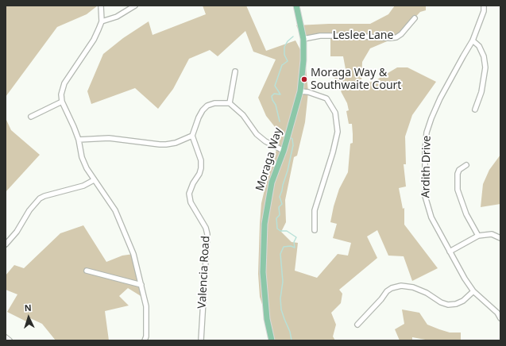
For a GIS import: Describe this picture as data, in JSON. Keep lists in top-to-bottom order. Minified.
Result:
{"streets":{"main road":["Moraga Way"],"street":["Leslee Lane","Ardith Drive","Valencia Road"]},"crossings":[["Leslee Lane","Moraga Way"]],"places":["Moraga Way & Southwaite Court"],"north":"top"}
